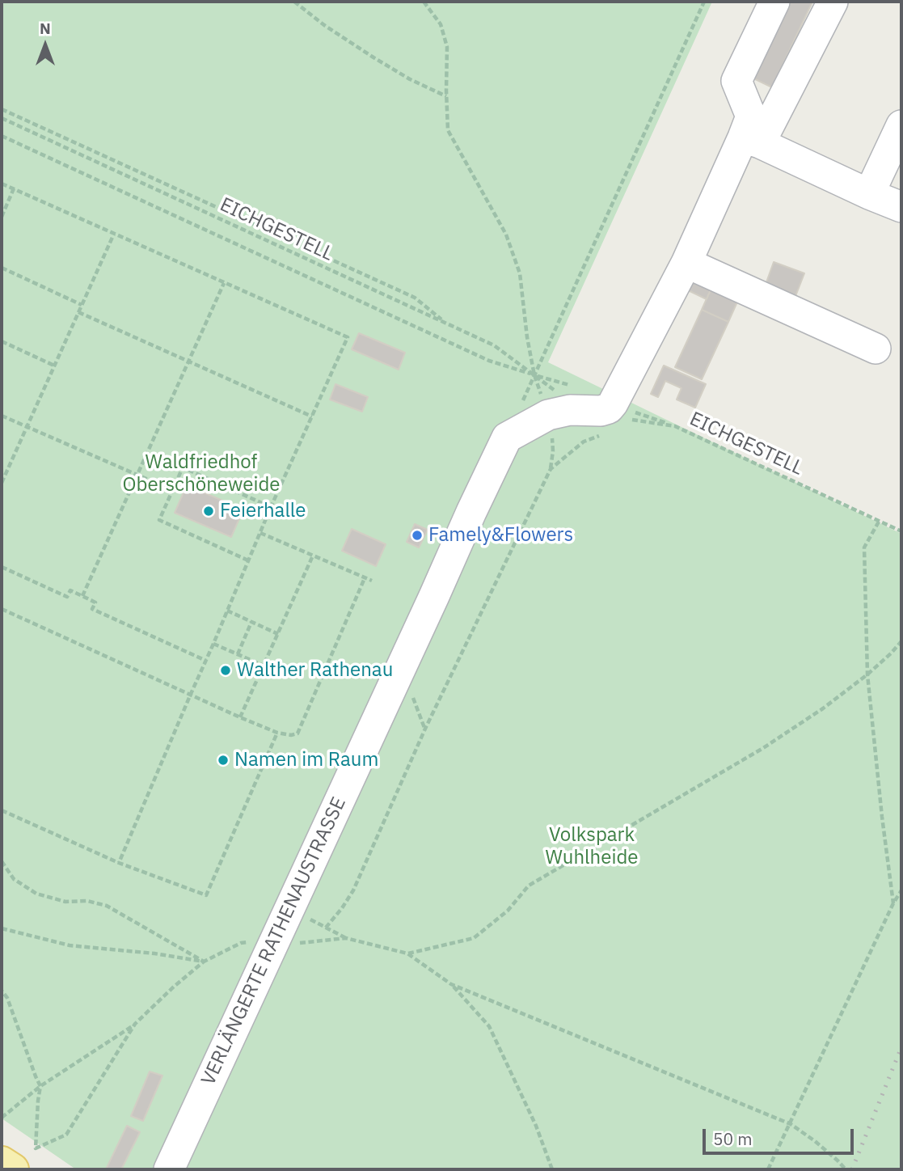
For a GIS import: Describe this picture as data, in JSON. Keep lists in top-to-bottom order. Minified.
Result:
{"streets":{"lane":["VERLÄNGERTE RATHENAUSTRASSE"],"path":["EICHGESTELL"]},"parks":["Waldfriedhof Oberschöneweide","Volkspark Wuhlheide"],"places":["Feierhalle","Famely&Flowers","Walther Rathenau","Namen im Raum"],"scale_bar":"50 m","north":"top"}
